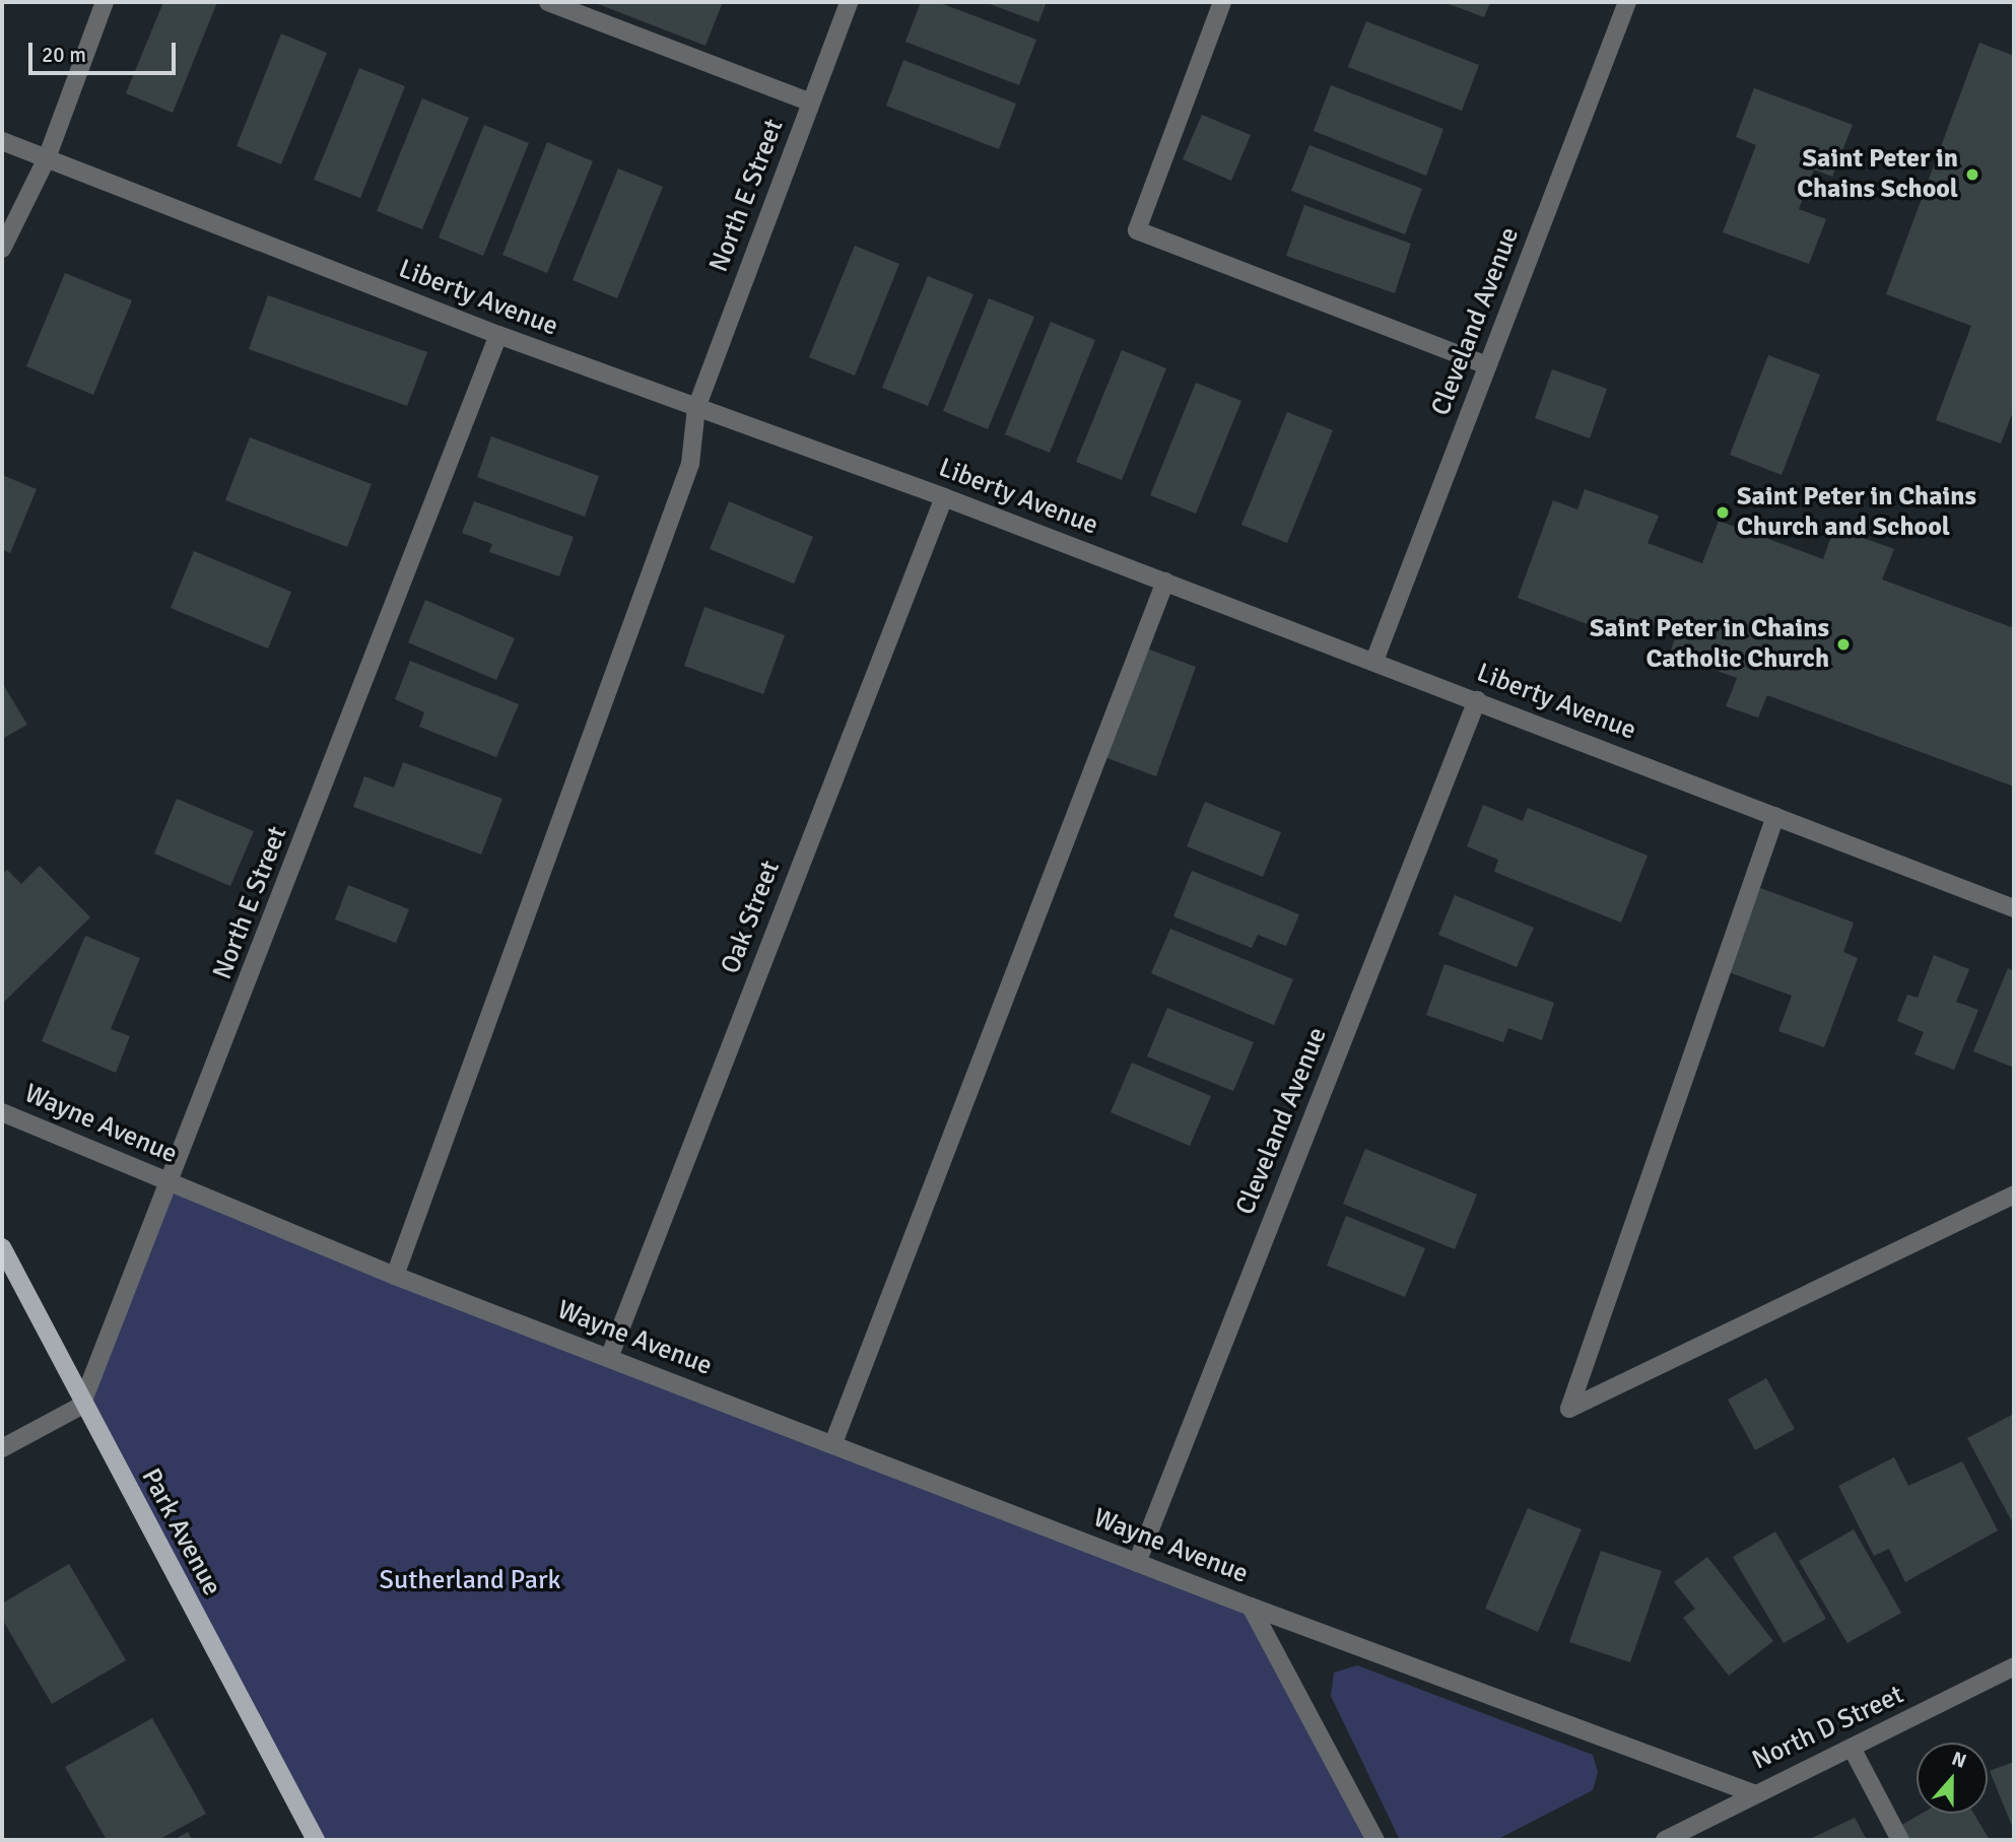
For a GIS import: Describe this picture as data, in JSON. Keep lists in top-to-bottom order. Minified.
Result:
{"streets":{"main road":["Park Avenue"],"street":["North E Street","Liberty Avenue","Cleveland Avenue","Oak Street","Wayne Avenue","North D Street"]},"crossings":[["North E Street","Liberty Avenue"],["North E Street","Wayne Avenue"],["North E Street","Park Avenue"],["Liberty Avenue","Cleveland Avenue"],["Liberty Avenue","Oak Street"],["Cleveland Avenue","Wayne Avenue"],["Oak Street","Wayne Avenue"],["Wayne Avenue","North D Street"]],"parks":["Sutherland Park"],"places":["Saint Peter in Chains School","Saint Peter in Chains Church and School","Saint Peter in Chains Catholic Church"],"scale_bar":"20 m","north":"top"}
